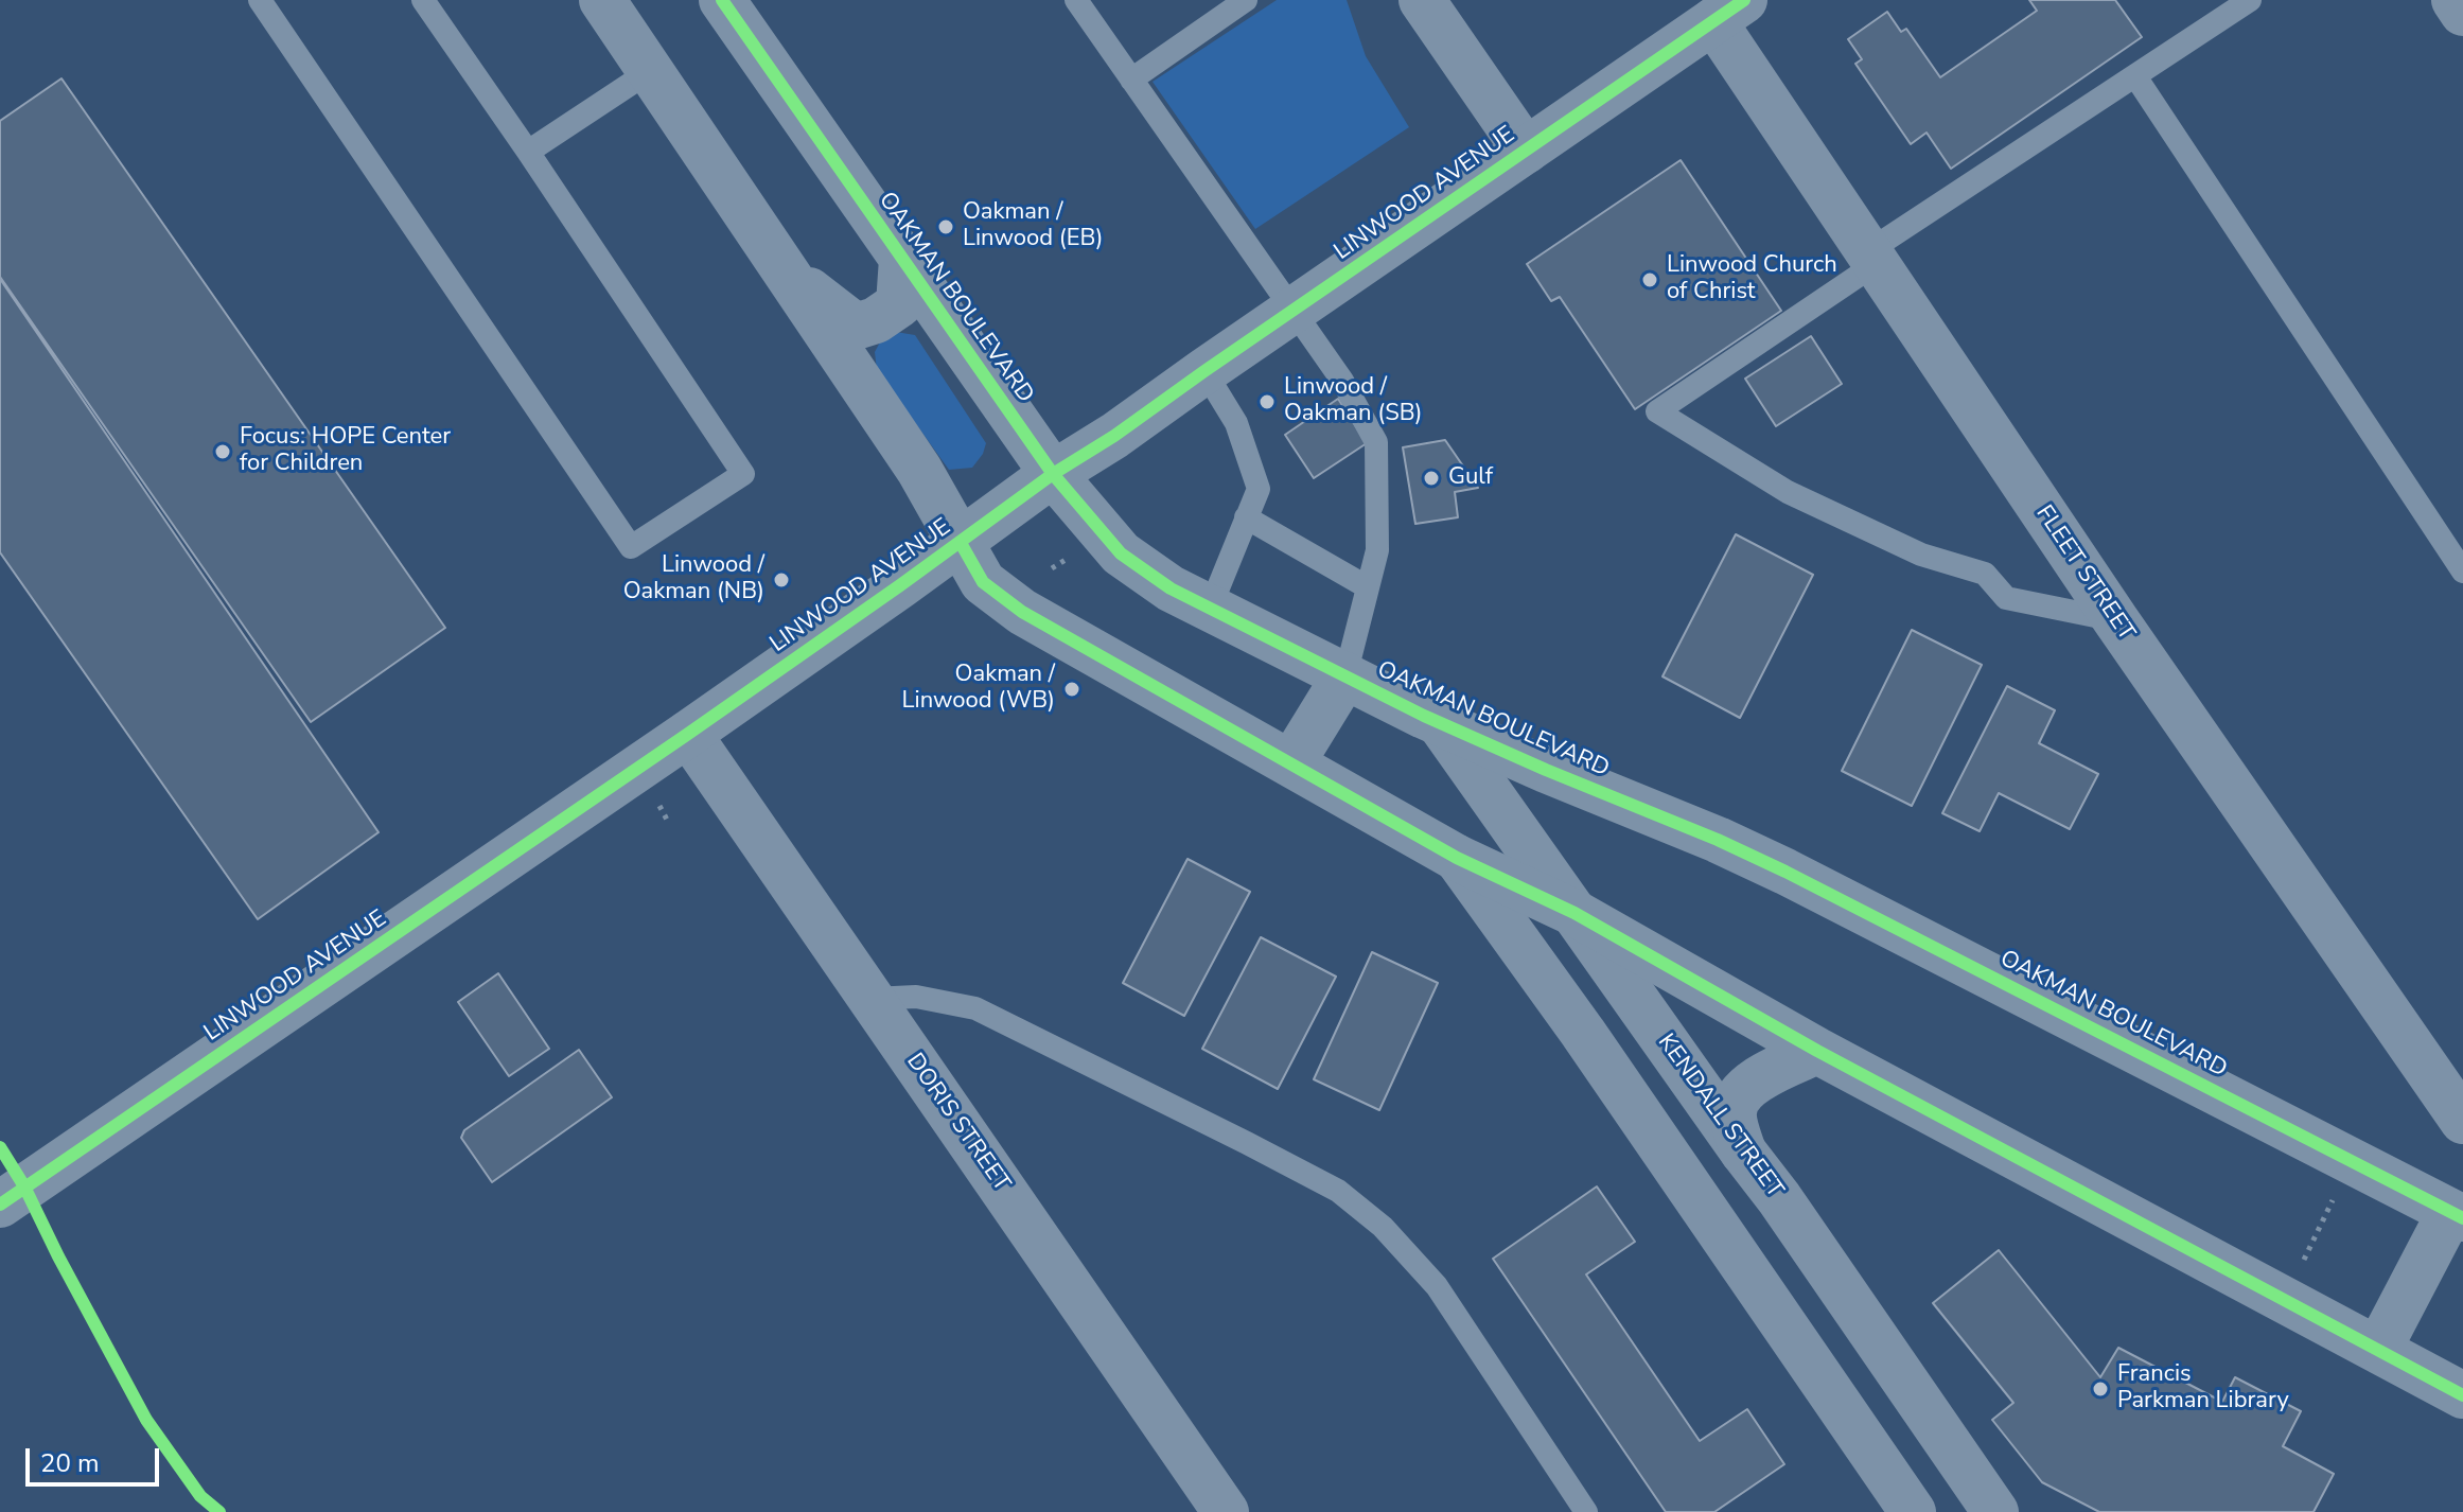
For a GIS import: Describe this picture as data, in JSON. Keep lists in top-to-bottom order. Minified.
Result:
{"streets":{"street":["LINWOOD AVENUE","OAKMAN BOULEVARD","FLEET STREET","KENDALL STREET","DORIS STREET"]},"crossings":[["LINWOOD AVENUE","OAKMAN BOULEVARD"],["LINWOOD AVENUE","FLEET STREET"],["LINWOOD AVENUE","DORIS STREET"],["OAKMAN BOULEVARD","KENDALL STREET"]],"places":["Oakman / Linwood (EB)","Linwood Church of Christ","Linwood / Oakman (SB)","Focus: HOPE Center for Children","Gulf","Linwood / Oakman (NB)","Oakman / Linwood (WB)","Francis Parkman Library"],"scale_bar":"20 m"}
